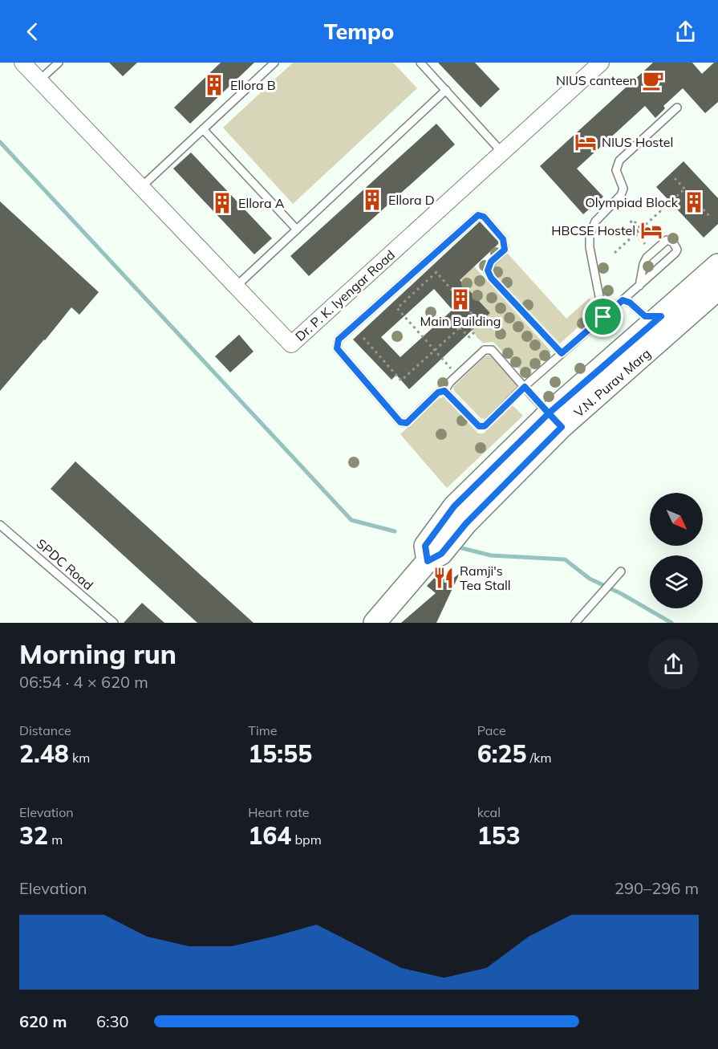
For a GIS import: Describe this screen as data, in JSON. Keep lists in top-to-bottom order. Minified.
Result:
{"streets":{"street":["Dr. P. K. Iyengar Road","V.N. Purav Marg"],"lane":["SPDC Road"]},"places":{"cafe":["NIUS canteen"],"building":["Ellora B","Ellora D","Olympiad Block","Ellora A","Main Building"],"hotel":["NIUS Hostel","HBCSE Hostel"],"restaurant":["Ramji's Tea Stall"]},"north":"bottom right","page":{"header":"Tempo","heading":["Morning run","06:54 · 4 × 620 m"],"stats":[["Distance","2.48 km"],["Time","15:55"],["Pace","6:25 /km"],["Elevation","32 m"],["Heart rate","164 bpm"],["kcal","153"]],"chart":["Elevation","290–296 m"],"list":[{"name":"620 m","note":"6:30"}]}}
